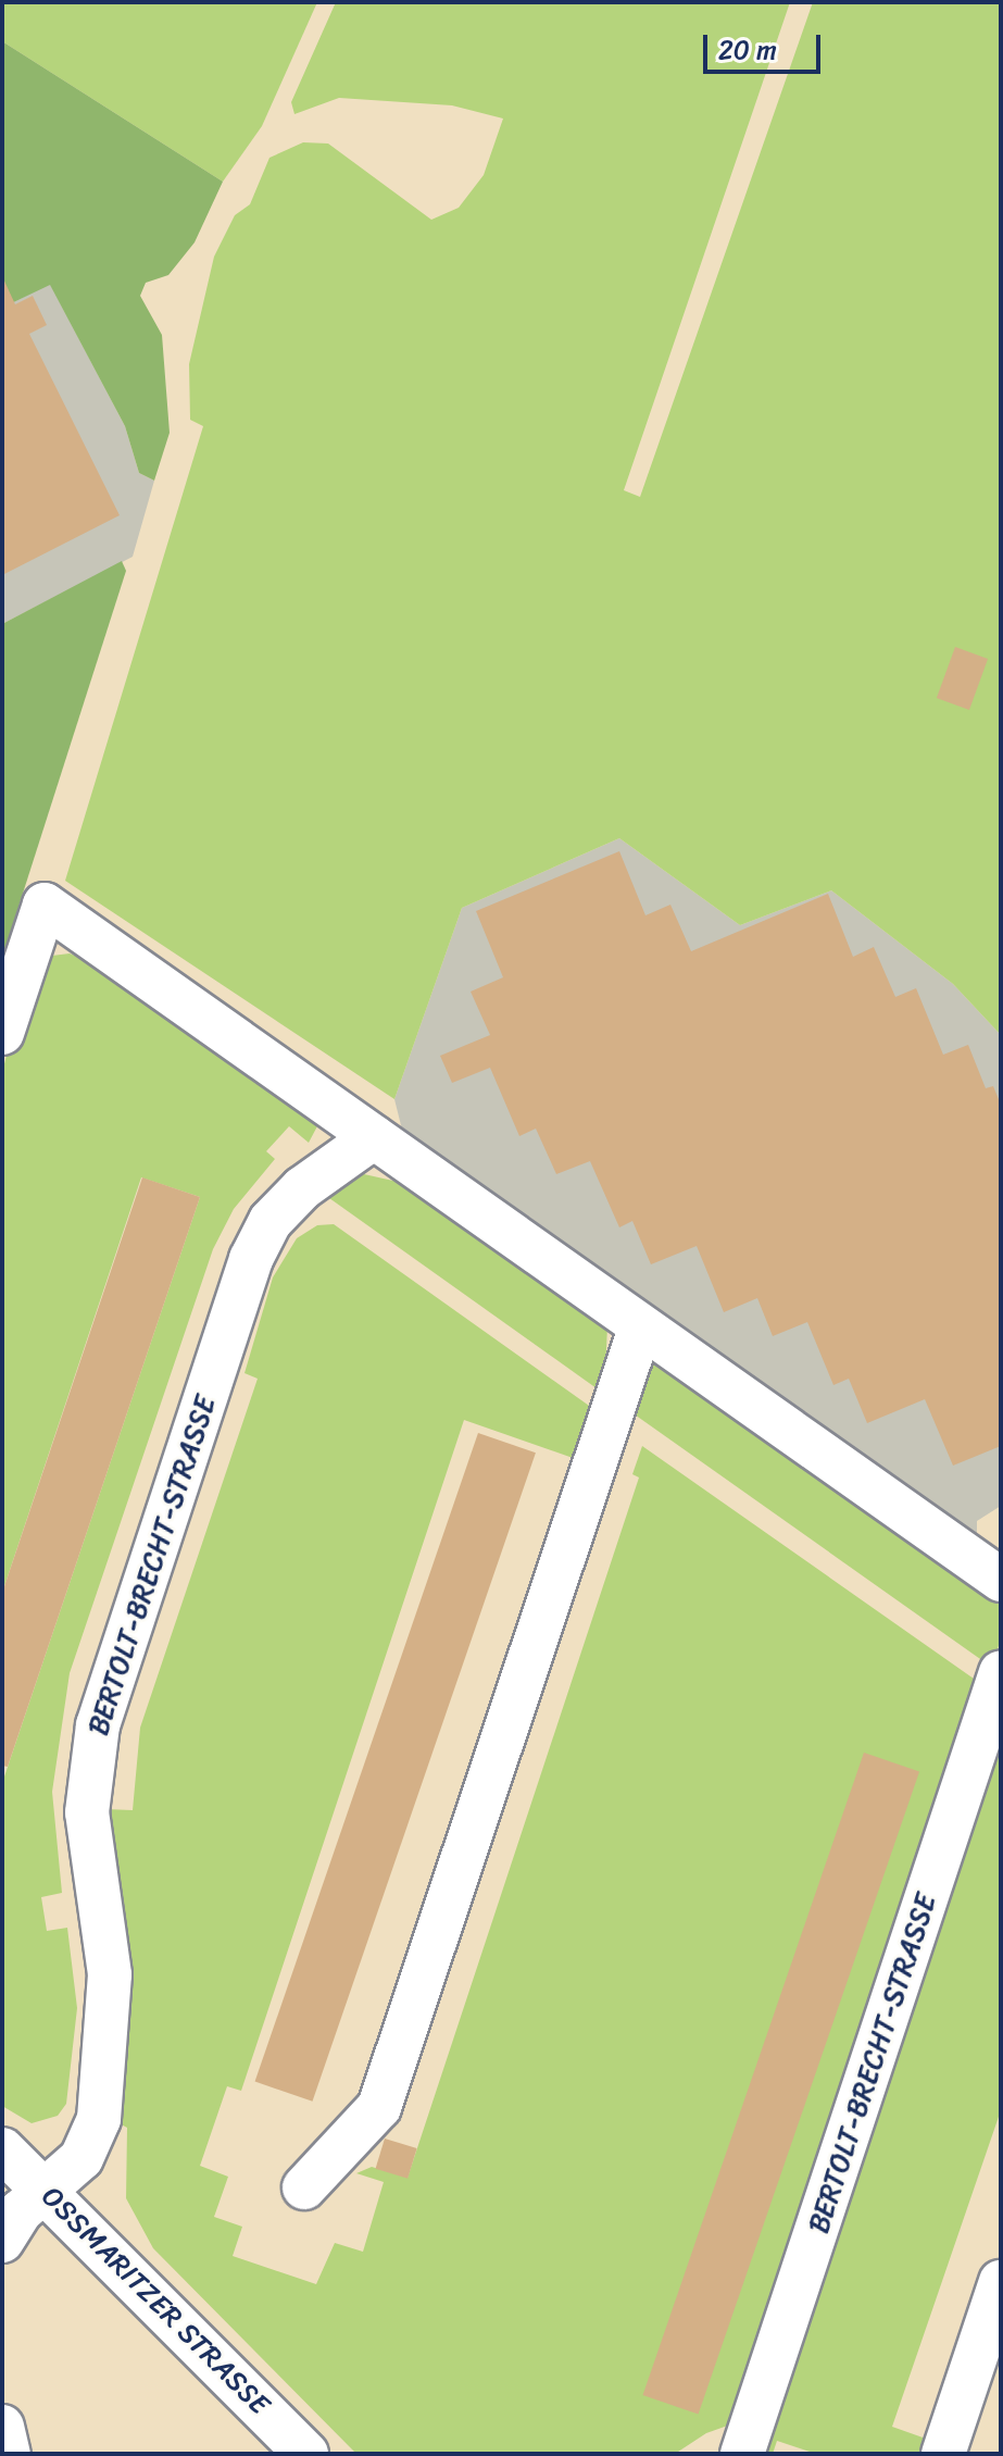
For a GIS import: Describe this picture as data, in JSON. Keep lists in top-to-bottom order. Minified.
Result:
{"streets":{"street":["BERTOLT-BRECHT-STRASSE","OSSMARITZER STRASSE"]},"crossings":[["BERTOLT-BRECHT-STRASSE","OSSMARITZER STRASSE"]],"scale_bar":"20 m"}
